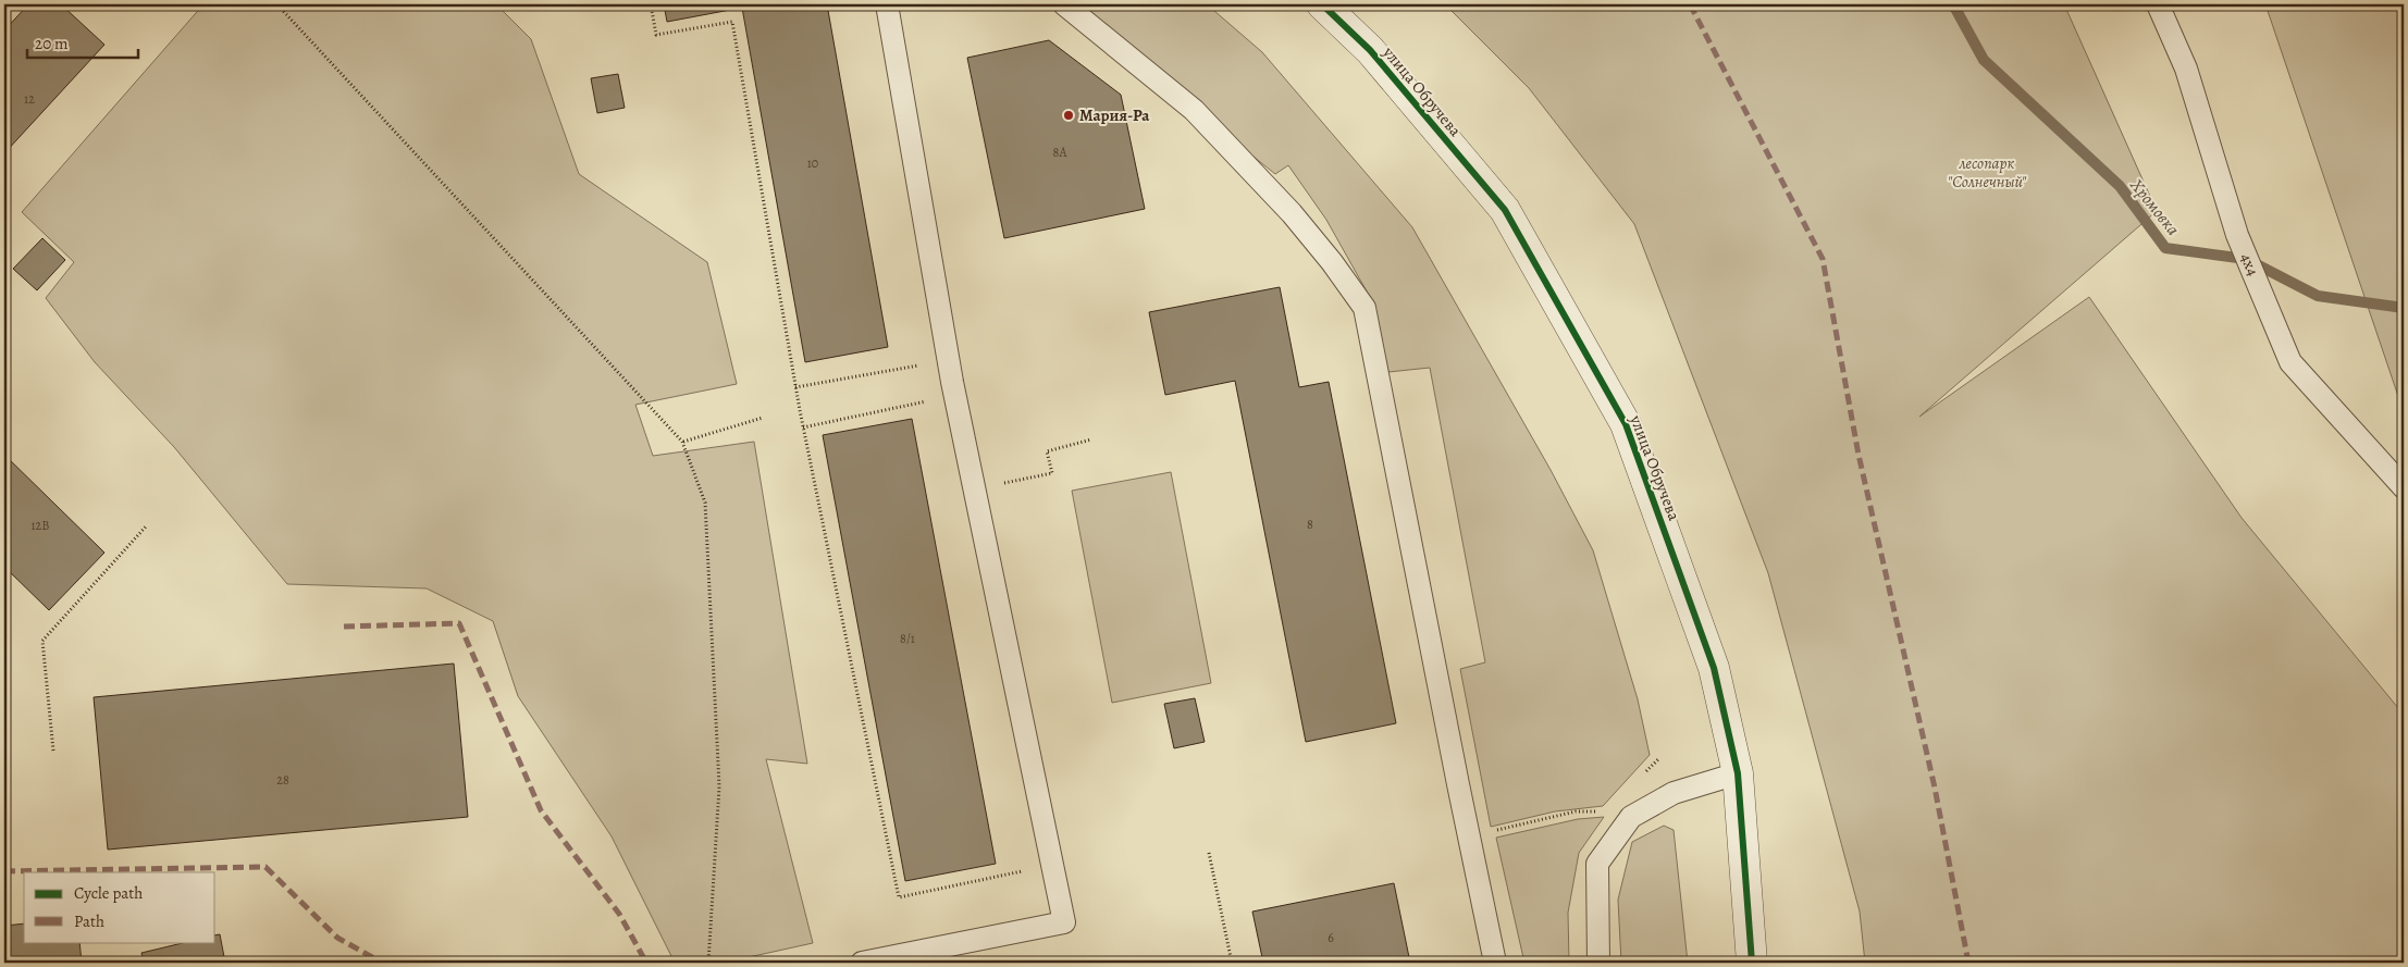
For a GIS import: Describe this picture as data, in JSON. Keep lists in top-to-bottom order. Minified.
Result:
{"streets":{"street":["улица Обручева"],"lane":["4x4"]},"water":["Хромовка"],"parks":["лесопарк \"Солнечный\""],"places":["Мария-Ра"],"house_numbers":["12","8А","10","8","12В","8/1","28","6"],"legend":["Cycle path","Path"],"scale_bar":"20 m"}
